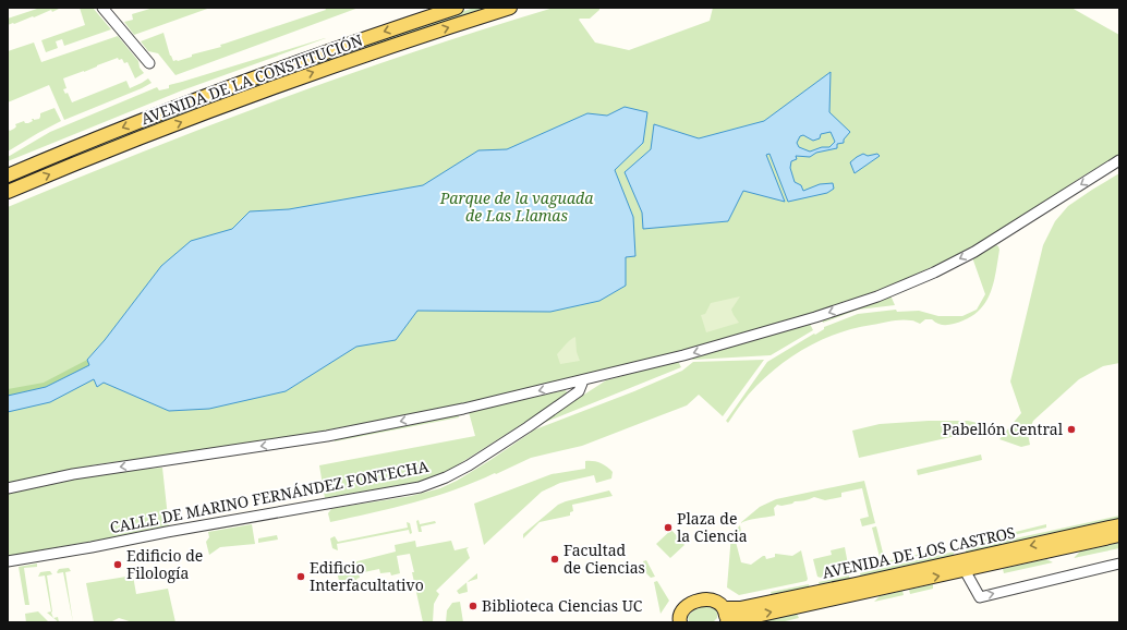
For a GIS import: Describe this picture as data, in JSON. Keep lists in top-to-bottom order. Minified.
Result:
{"streets":{"main road":["AVENIDA DE LA CONSTITUCIÓN","AVENIDA DE LOS CASTROS"],"street":["CALLE DE MARINO FERNÁNDEZ FONTECHA"]},"parks":["Parque de la vaguada de Las Llamas"],"places":["Pabellón Central","Plaza de la Ciencia","Facultad de Ciencias","Edificio de Filología","Edificio Interfacultativo","Biblioteca Ciencias UC"]}
